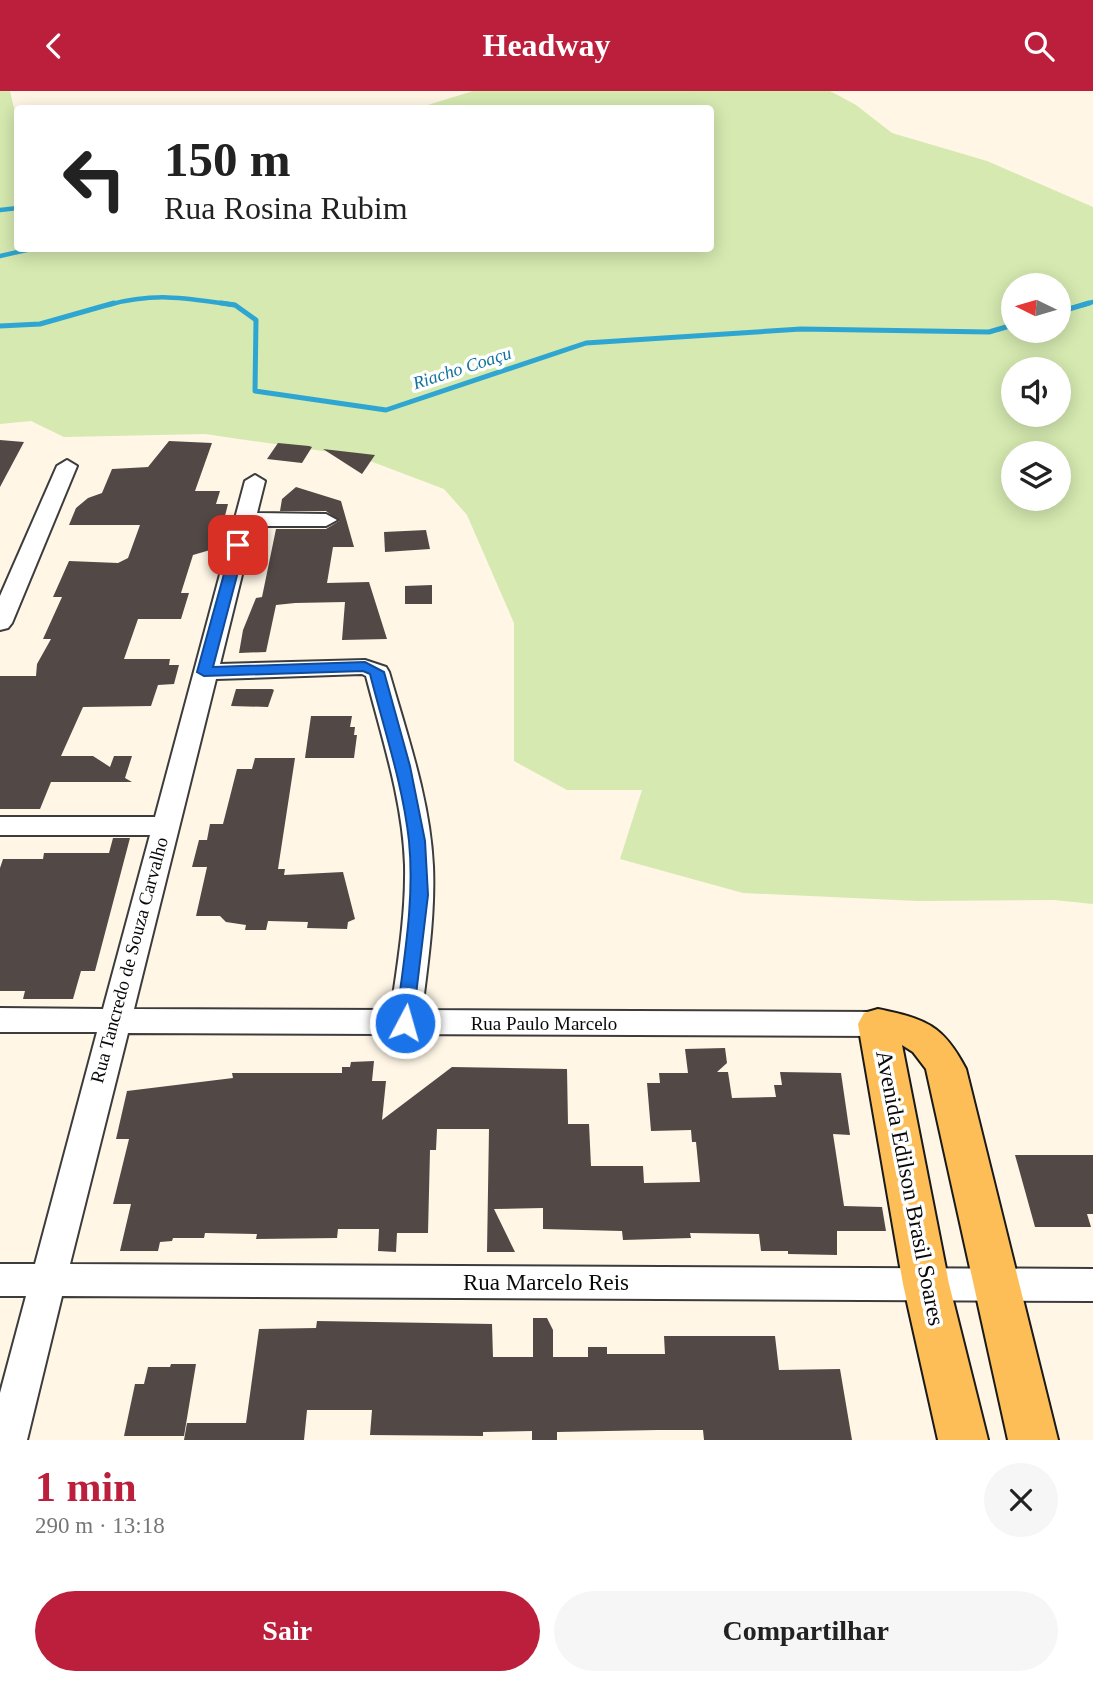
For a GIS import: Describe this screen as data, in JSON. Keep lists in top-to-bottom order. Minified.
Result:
{"streets":{"main road":["Avenida Edilson Brasil Soares"],"street":["Rua Tancredo de Souza Carvalho","Rua Paulo Marcelo","Rua Marcelo Reis"]},"crossings":[["Rua Tancredo de Souza Carvalho","Rua Paulo Marcelo"],["Rua Tancredo de Souza Carvalho","Rua Marcelo Reis"],["Rua Paulo Marcelo","Avenida Edilson Brasil Soares"],["Avenida Edilson Brasil Soares","Rua Marcelo Reis"]],"water":["Riacho Coaçu"],"north":"left","page":{"header":"Headway","turn":["150 m","Rua Rosina Rubim"],"heading":["1 min","290 m · 13:18"],"buttons":["Sair","Compartilhar"]}}
